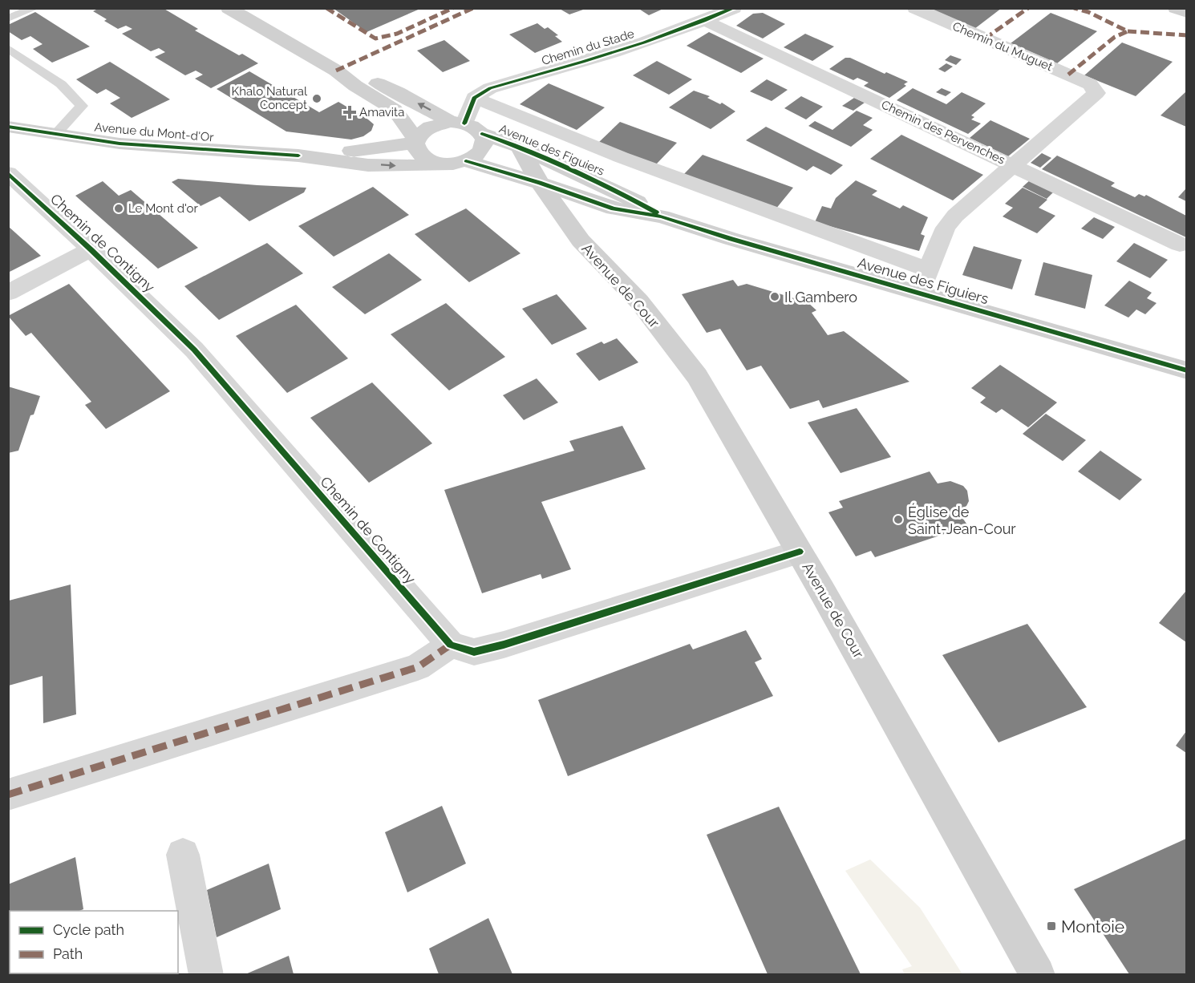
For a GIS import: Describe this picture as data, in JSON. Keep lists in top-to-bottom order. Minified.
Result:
{"streets":{"street":["Chemin du Muguet","Chemin du Stade","Avenue du Mont-d'Or","Chemin des Pervenches","Avenue des Figuiers","Chemin de Contigny","Avenue de Cour"]},"crossings":[["Chemin du Muguet","Chemin des Pervenches"],["Chemin du Stade","Chemin des Pervenches"],["Chemin du Stade","Avenue des Figuiers"],["Avenue du Mont-d'Or","Avenue des Figuiers"],["Avenue des Figuiers","Avenue de Cour"]],"places":{"other":["Khalo Natural Concept","Le Mont d'or","Il Gambero","Église de Saint-Jean-Cour"],"health":["Amavita"],"transit":["Montoie"]},"legend":["Cycle path","Path"]}
